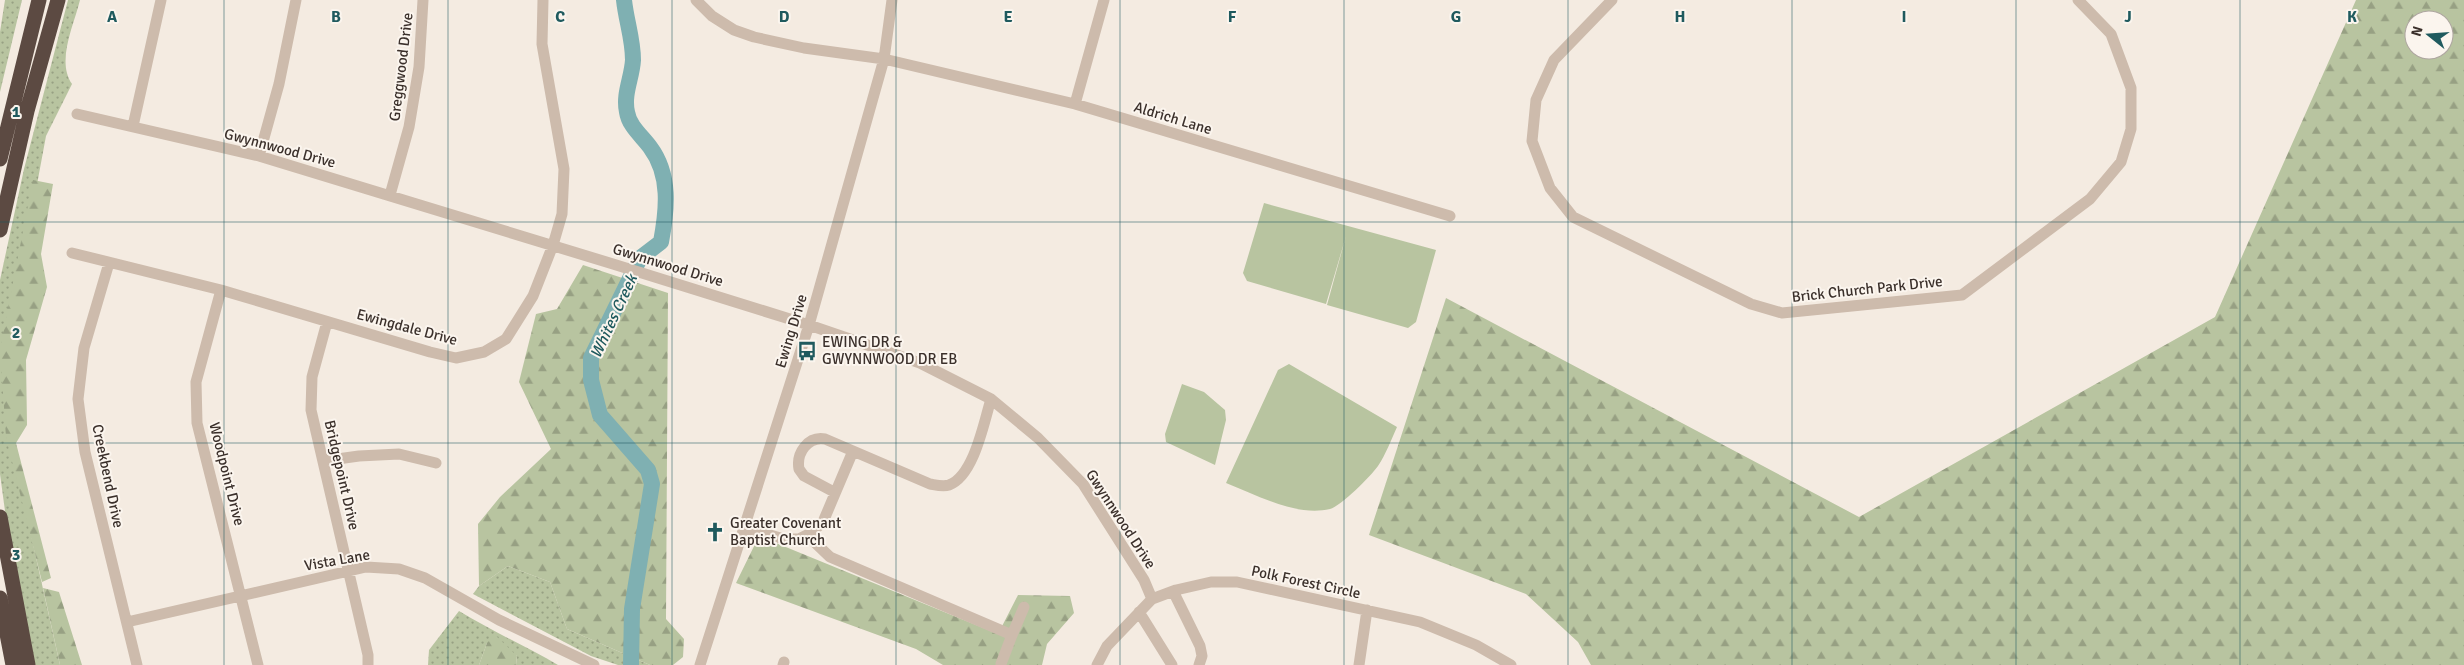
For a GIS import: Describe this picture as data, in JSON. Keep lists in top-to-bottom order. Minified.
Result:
{"streets":{"street":["Greggwood Drive","Aldrich Lane","Gwynnwood Drive","Brick Church Park Drive","Ewingdale Drive","Ewing Drive","Woodpoint Drive","Bridgepoint Drive","Creekbend Drive","Vista Lane","Polk Forest Circle"]},"crossings":[["Greggwood Drive","Gwynnwood Drive"],["Aldrich Lane","Ewing Drive"],["Gwynnwood Drive","Ewingdale Drive"],["Gwynnwood Drive","Ewing Drive"],["Gwynnwood Drive","Polk Forest Circle"],["Ewingdale Drive","Woodpoint Drive"],["Ewingdale Drive","Bridgepoint Drive"],["Ewingdale Drive","Creekbend Drive"],["Woodpoint Drive","Vista Lane"],["Bridgepoint Drive","Vista Lane"],["Creekbend Drive","Vista Lane"]],"water":["Whites Creek"],"places":{"bus stop":["EWING DR & GWYNNWOOD DR EB"],"church":["Greater Covenant Baptist Church"]},"north":"left","grid":{"columns":["A","B","C","D","E","F","G","H","I","J","K"],"rows":["1","2","3"]}}
